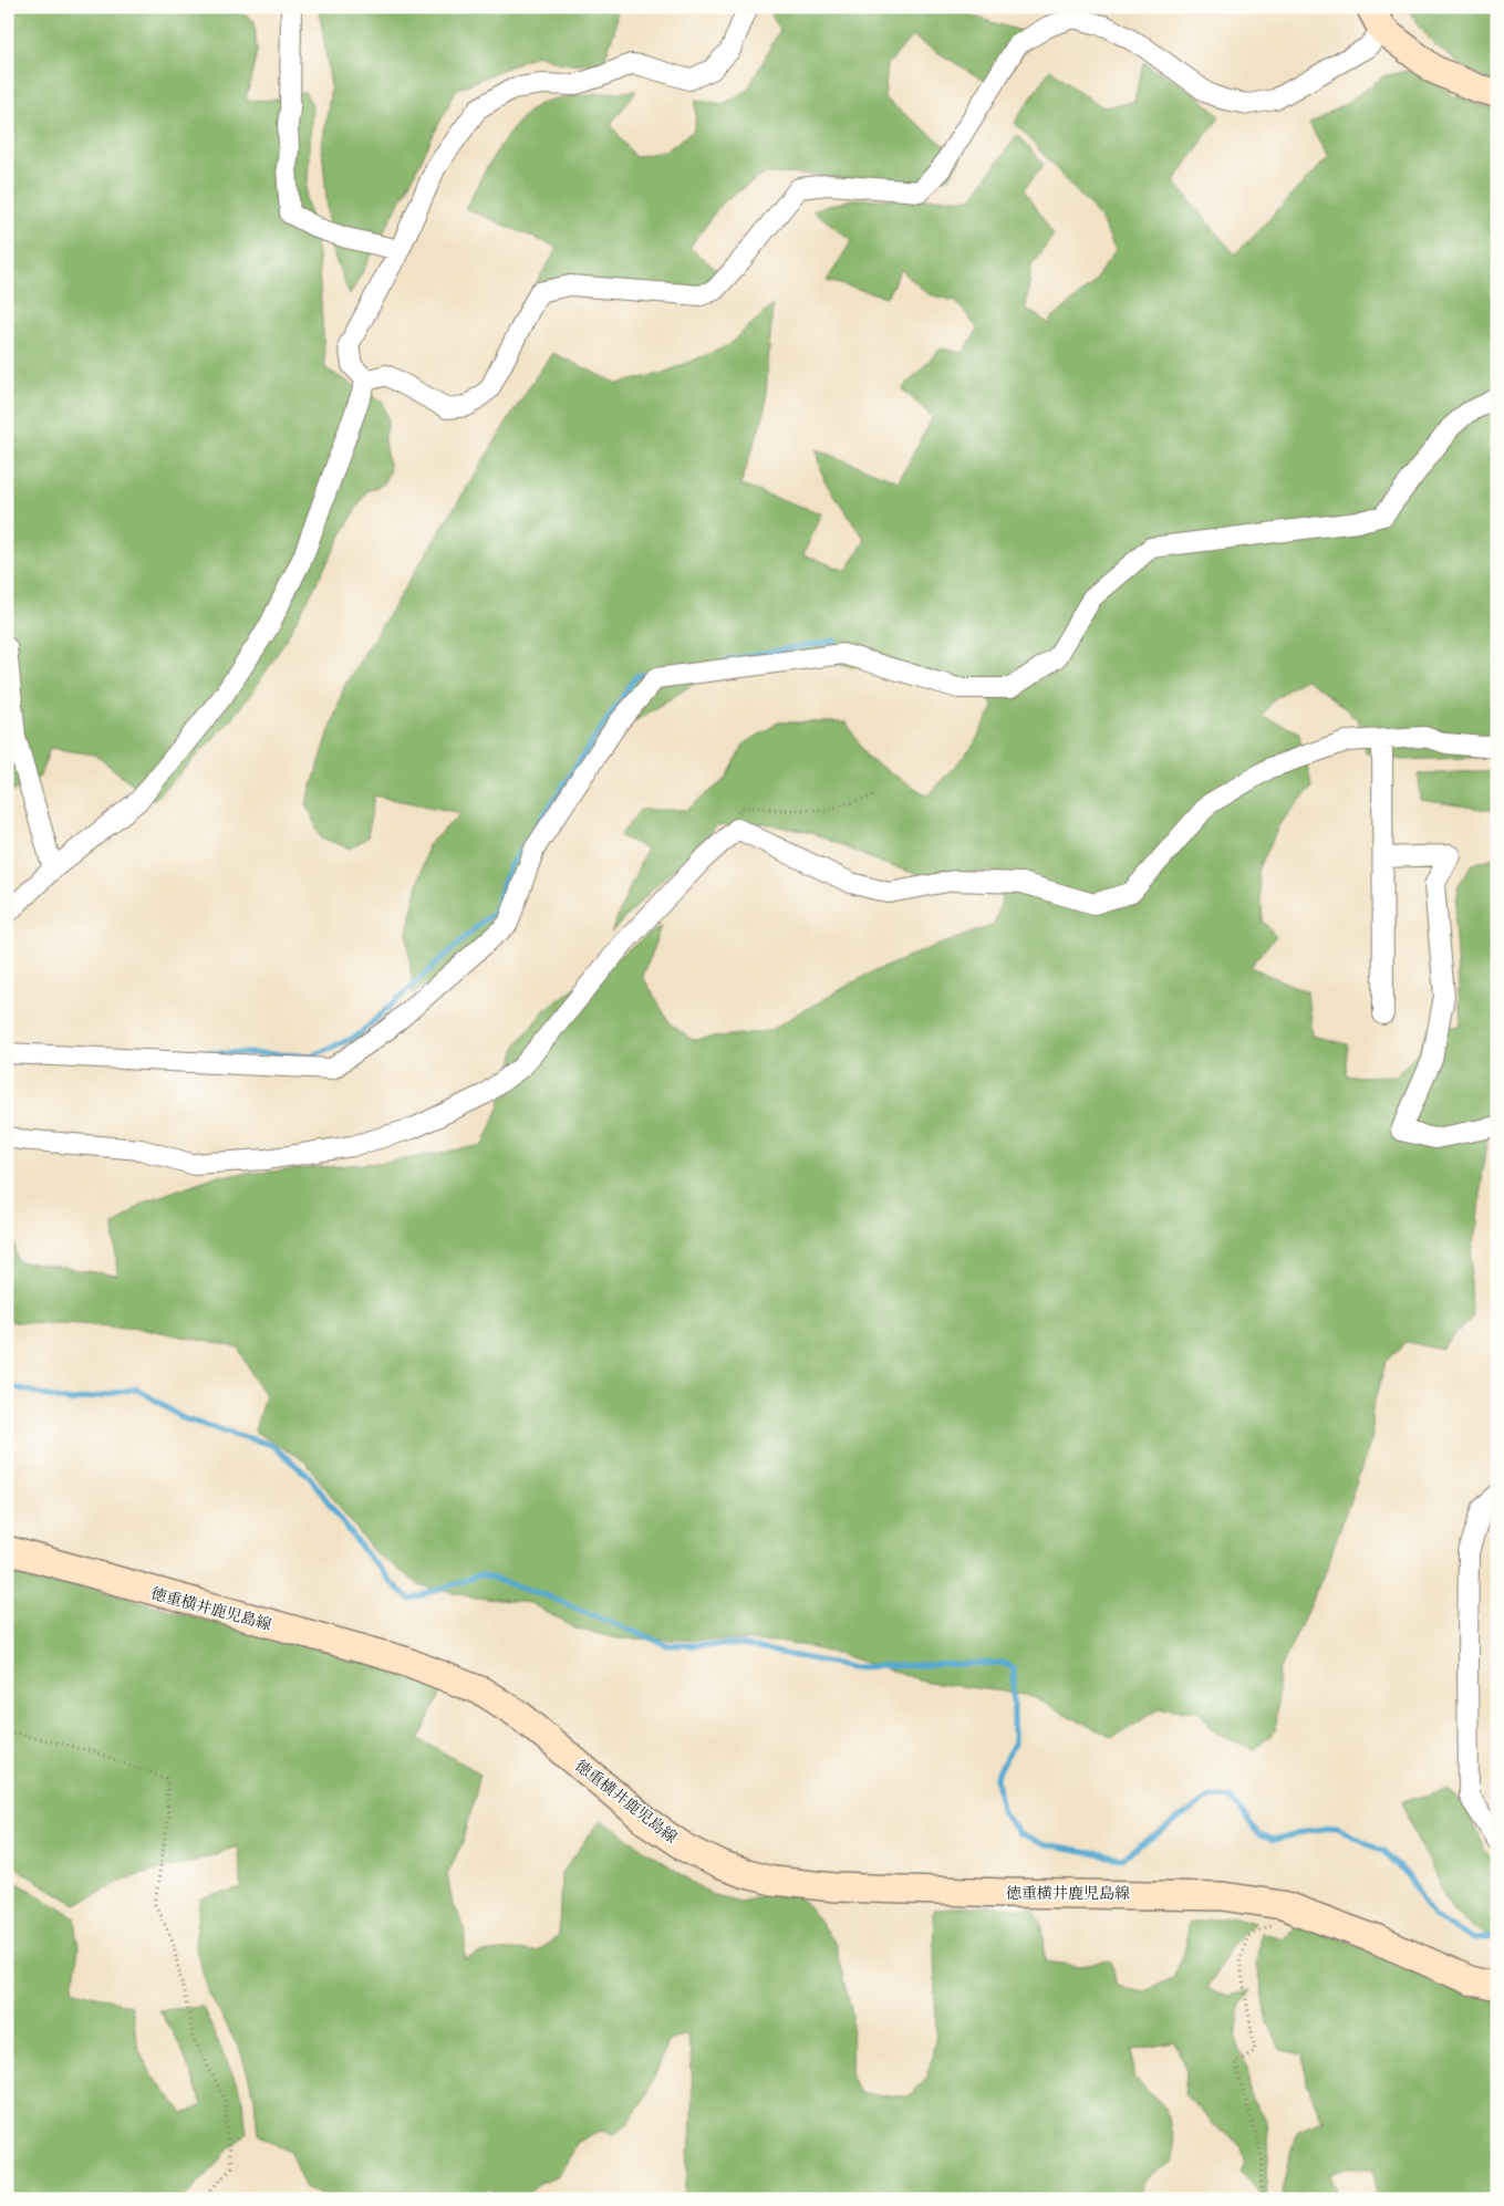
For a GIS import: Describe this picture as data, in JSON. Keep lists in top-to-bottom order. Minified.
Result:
{"streets":{"main road":["徳重横井鹿児島線"]}}
